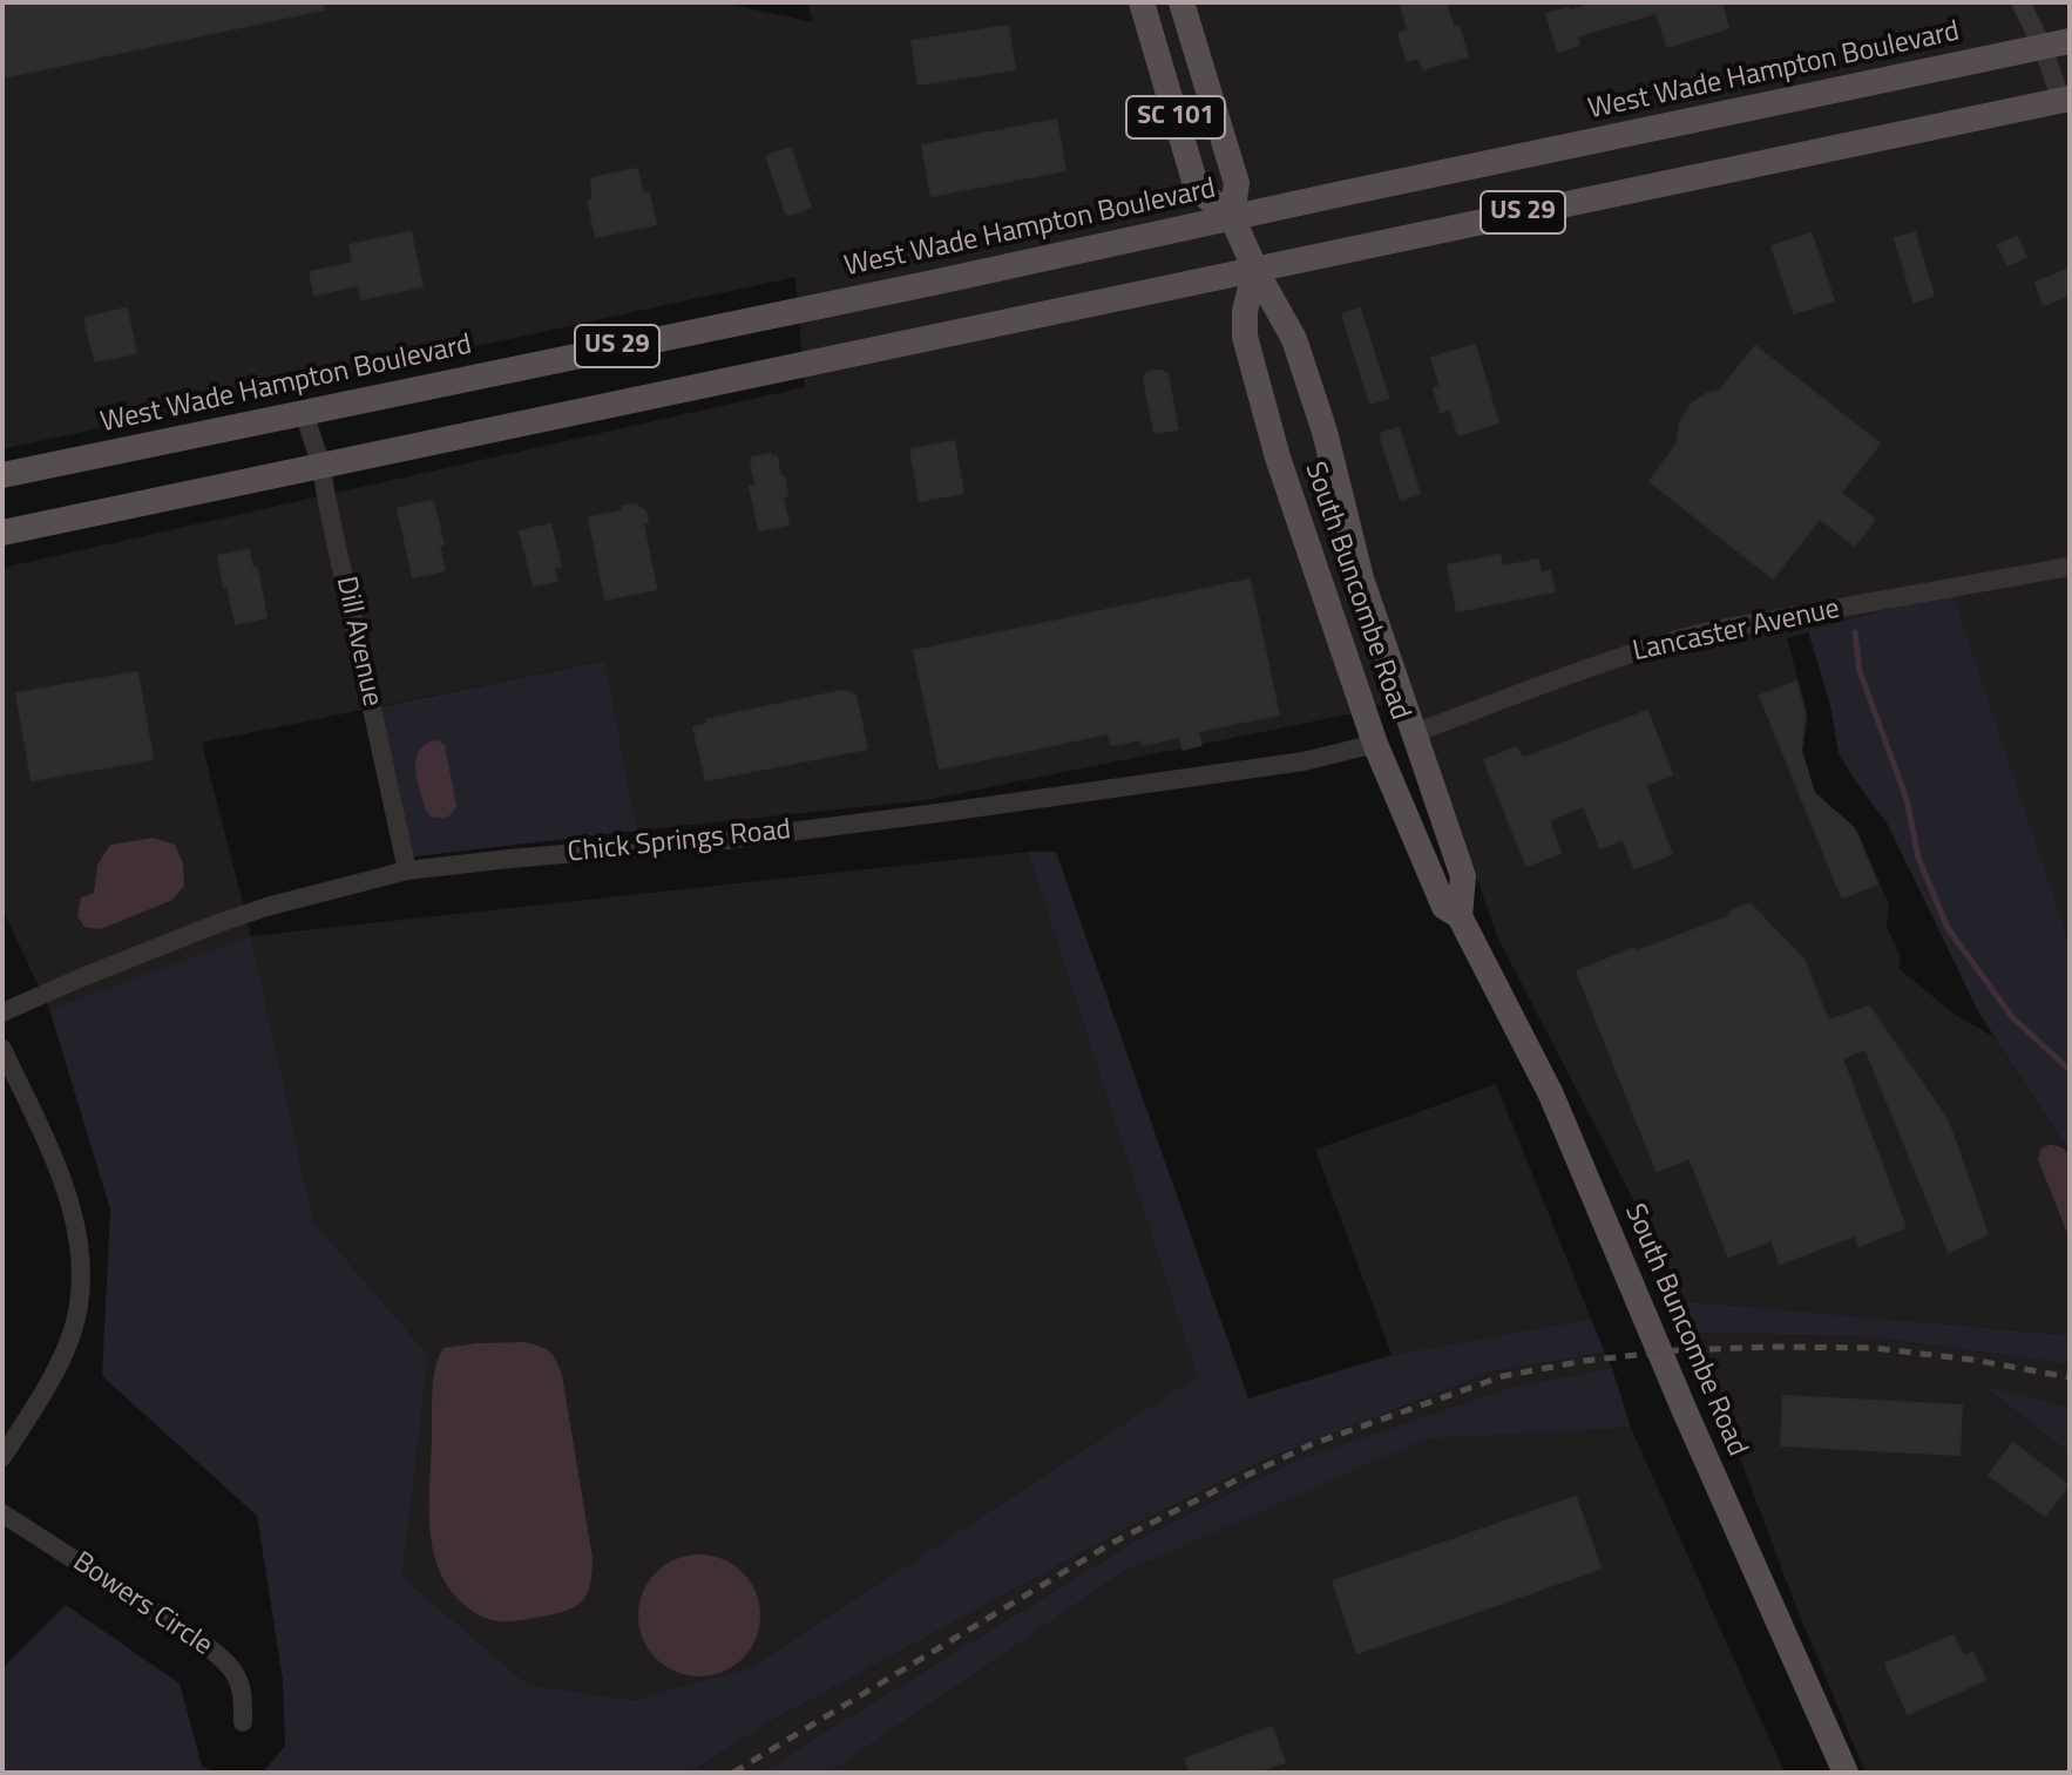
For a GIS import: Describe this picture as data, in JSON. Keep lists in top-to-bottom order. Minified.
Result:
{"streets":{"main road":["West Wade Hampton Boulevard","SC 101","US 29","South Buncombe Road"],"street":["Lancaster Avenue","Dill Avenue","Chick Springs Road","Bowers Circle"]},"crossings":[["West Wade Hampton Boulevard","SC 101"],["West Wade Hampton Boulevard","South Buncombe Road"],["West Wade Hampton Boulevard","Dill Avenue"],["SC 101","South Buncombe Road"],["US 29","South Buncombe Road"],["US 29","Dill Avenue"],["South Buncombe Road","Lancaster Avenue"],["South Buncombe Road","Chick Springs Road"],["Dill Avenue","Chick Springs Road"]]}
